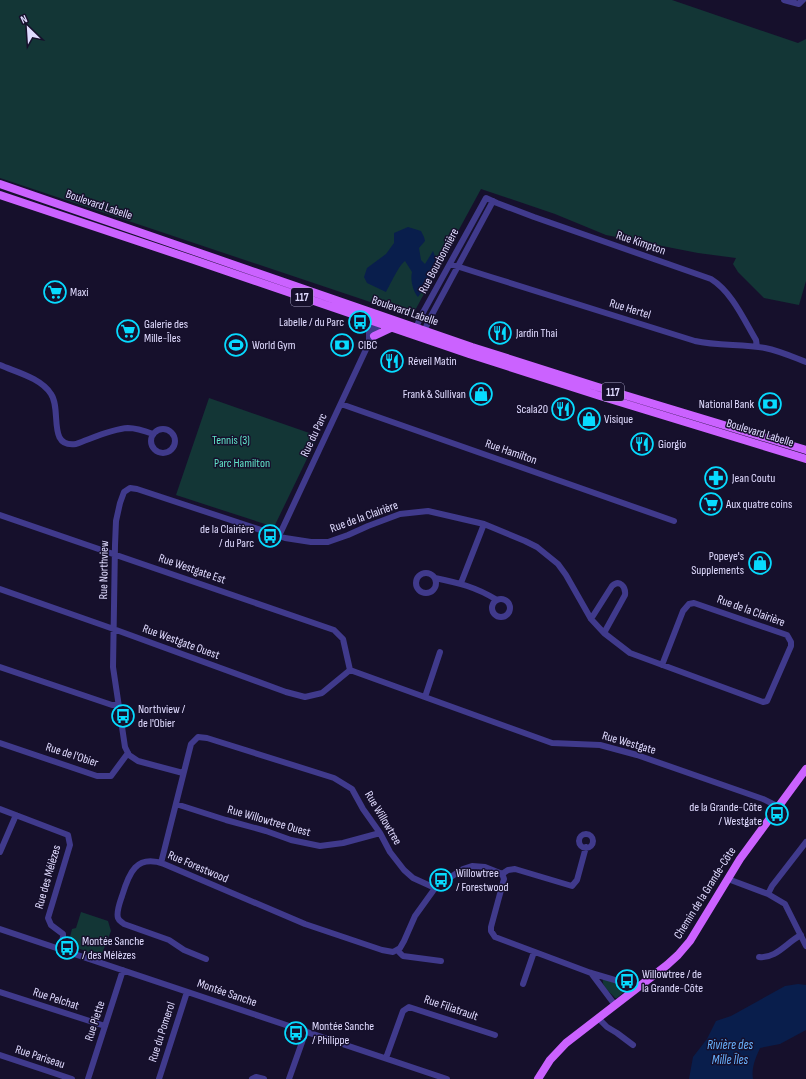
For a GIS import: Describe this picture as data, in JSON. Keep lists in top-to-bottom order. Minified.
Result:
{"streets":{"main road":["Boulevard Labelle","117","Chemin de la Grande-Côte"],"street":["Rue Kimpton","Rue Bourbonnière","Rue Hertel","Rue du Parc","Rue Hamilton","Rue de la Clairière","Rue Westgate Est","Rue Northview","Rue Westgate Ouest","Rue Westgate","Rue de l'Obier","Rue Willowtree","Rue Willowtree Ouest","Rue Forestwood","Rue des Mélèzes","Montée Sanche","Rue Pelchat","Rue Filiatrault","Rue Piette","Rue du Pomerol","Rue Pariseau"]},"crossings":[["Boulevard Labelle","Rue Bourbonnière"],["Boulevard Labelle","Rue du Parc"],["Rue Kimpton","Rue Bourbonnière"],["Rue Kimpton","Rue Hertel"],["Rue Bourbonnière","Rue Hertel"],["Rue du Parc","Rue Hamilton"],["Rue du Parc","Rue de la Clairière"],["Rue du Parc","Rue Northview"],["Rue de la Clairière","Rue Northview"],["Rue Westgate Est","Rue Northview"],["Rue Westgate Est","Rue Westgate Ouest"],["Rue Westgate Est","Rue Westgate"],["Rue Northview","Rue Westgate Ouest"],["Rue Northview","Rue de l'Obier"],["Rue Westgate Ouest","Rue Westgate"],["Rue Westgate","Chemin de la Grande-Côte"],["Rue Willowtree","Rue Willowtree Ouest"],["Rue Willowtree","Rue Forestwood"],["Rue des Mélèzes","Montée Sanche"],["Montée Sanche","Rue Filiatrault"],["Montée Sanche","Rue Piette"],["Montée Sanche","Rue du Pomerol"],["Rue Pelchat","Rue Piette"]],"water":["Rivière des Mille Îles"],"parks":["Tennis (3)","Parc Hamilton"],"places":{"supermarket":["Maxi","Galerie des Mille-Îles","Aux quatre coins"],"bus stop":["Labelle / du Parc","de la Clairière / du Parc","Northview / de l'Obier","de la Grande-Côte / Westgate","Willowtree / Forestwood","Montée Sanche / des Mélèzes","Willowtree / de la Grande-Côte","Montée Sanche / Philippe"],"restaurant":["Jardin Thai","Réveil Matin","Scala20","Giorgio"],"sports":["World Gym"],"bank":["CIBC","National Bank"],"shop":["Frank & Sullivan","Visique","Popeye's Supplements"],"pharmacy":["Jean Coutu"]},"north":"top left"}
